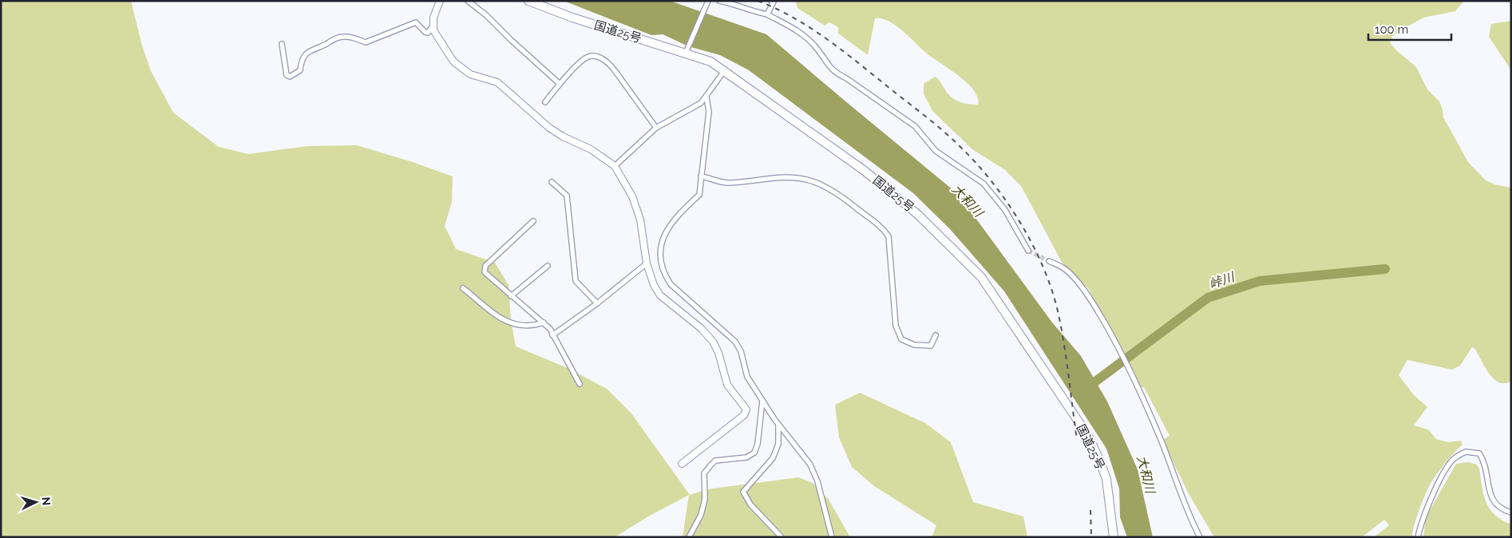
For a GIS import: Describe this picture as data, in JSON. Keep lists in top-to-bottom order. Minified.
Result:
{"streets":{"highway":["国道25号"]},"water":["大和川","峠川"],"scale_bar":"100 m","north":"right"}
